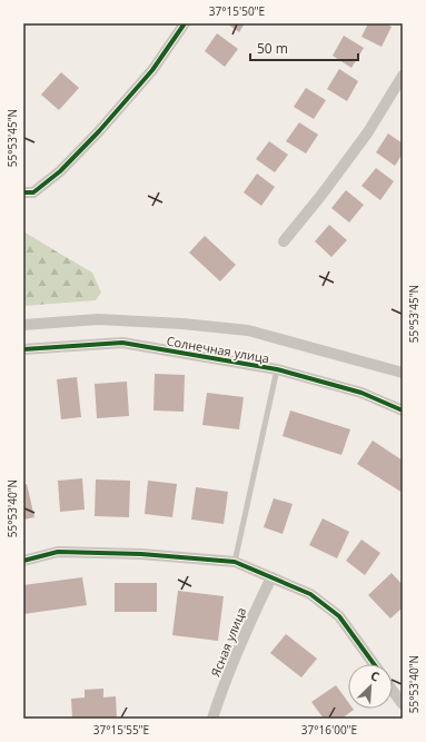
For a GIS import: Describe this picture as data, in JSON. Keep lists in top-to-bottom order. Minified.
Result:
{"streets":{"street":["Солнечная улица","Ясная улица"]},"scale_bar":"50 m","north":"top right","coordinates":["37°15'50\"E","55°53'45\"N","55°53'40\"N","37°15'55\"E","37°16'00\"E"]}
